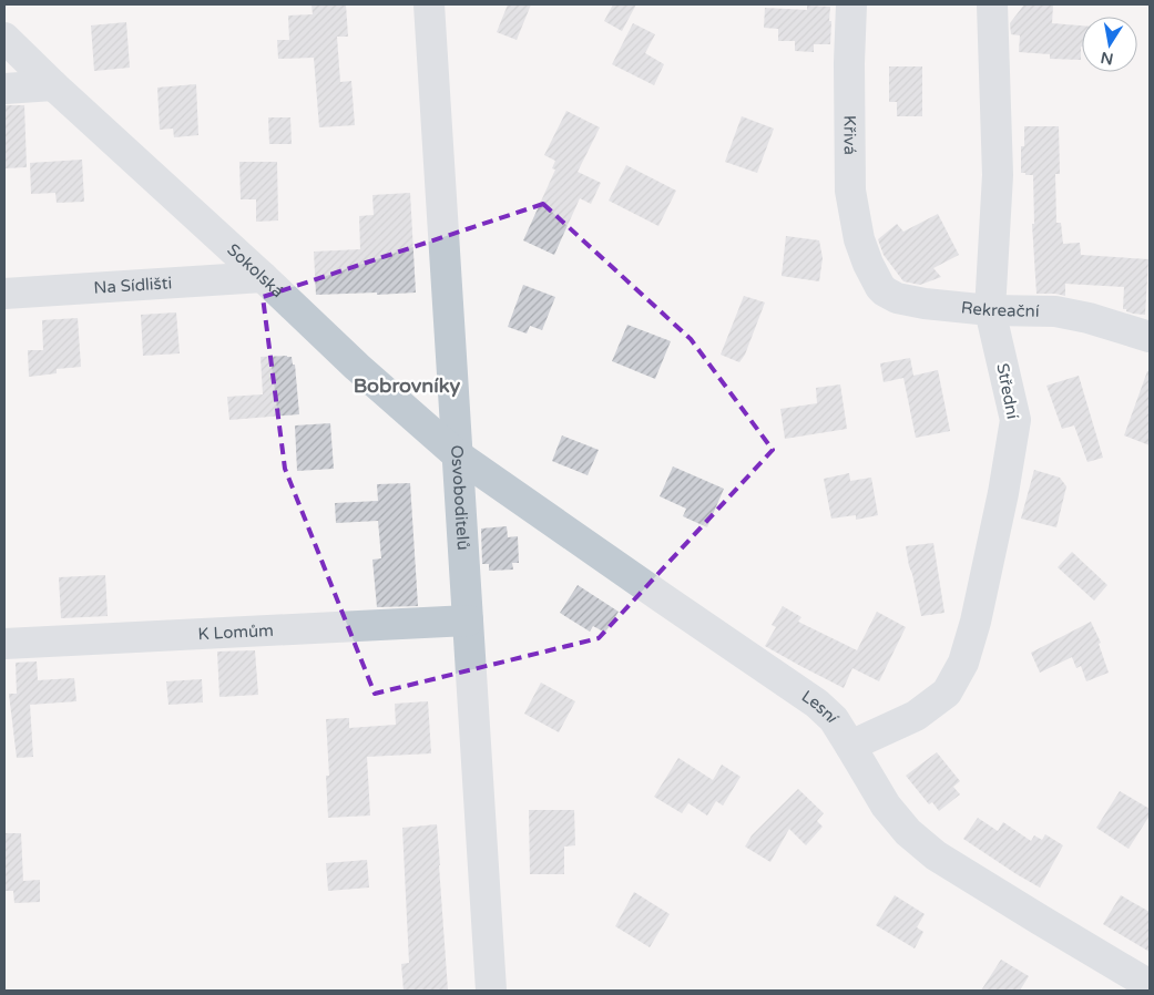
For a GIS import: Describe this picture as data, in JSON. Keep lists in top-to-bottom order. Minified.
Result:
{"streets":{"street":["Křivá","Sokolská","Na Sídlišti","Rekreační","Střední","Osvoboditelů","K Lomům","Lesní"]},"crossings":[["Křivá","Rekreační"],["Sokolská","Na Sídlišti"],["Sokolská","Osvoboditelů"],["Sokolská","Lesní"],["Rekreační","Střední"],["Střední","Lesní"],["Osvoboditelů","K Lomům"],["Osvoboditelů","Lesní"]],"districts":["Bobrovníky"],"north":"bottom"}
